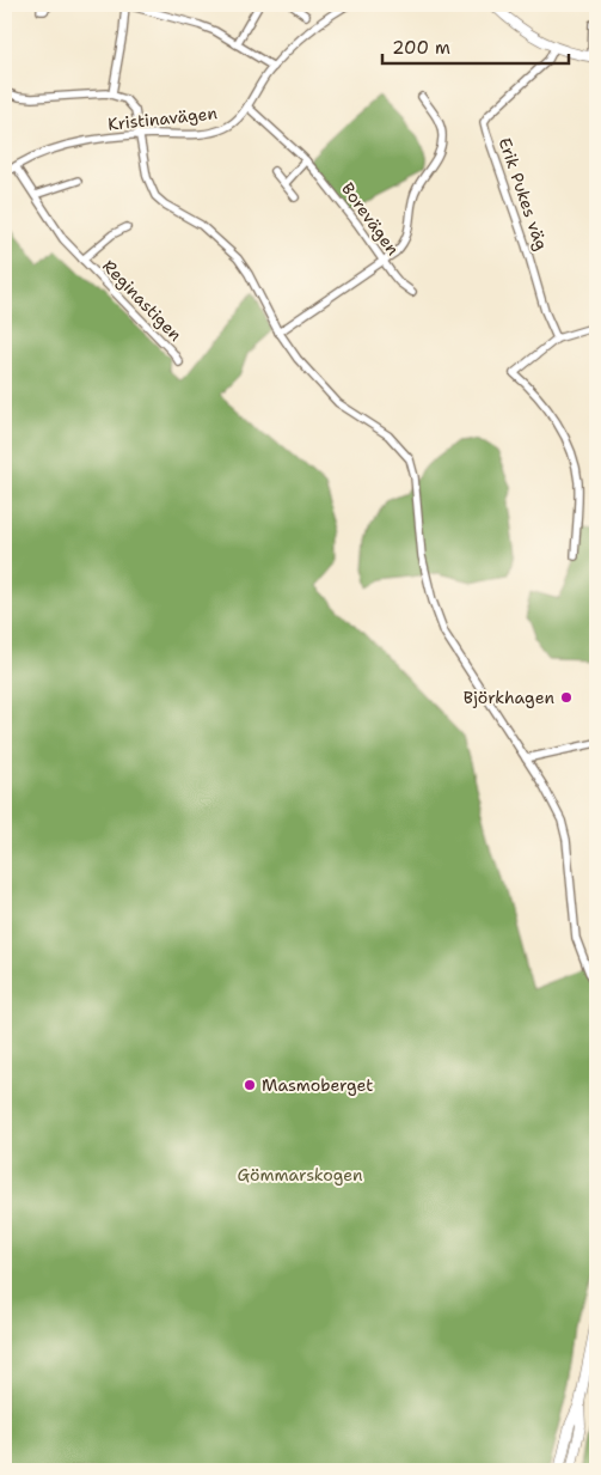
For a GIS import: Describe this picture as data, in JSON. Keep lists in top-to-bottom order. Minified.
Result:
{"streets":{"street":["Kristinavägen","Erik Pukes väg","Borevägen","Reginastigen"]},"crossings":[["Kristinavägen","Borevägen"],["Kristinavägen","Reginastigen"]],"parks":["Gömmarskogen"],"places":["Björkhagen","Masmoberget"],"scale_bar":"200 m"}
